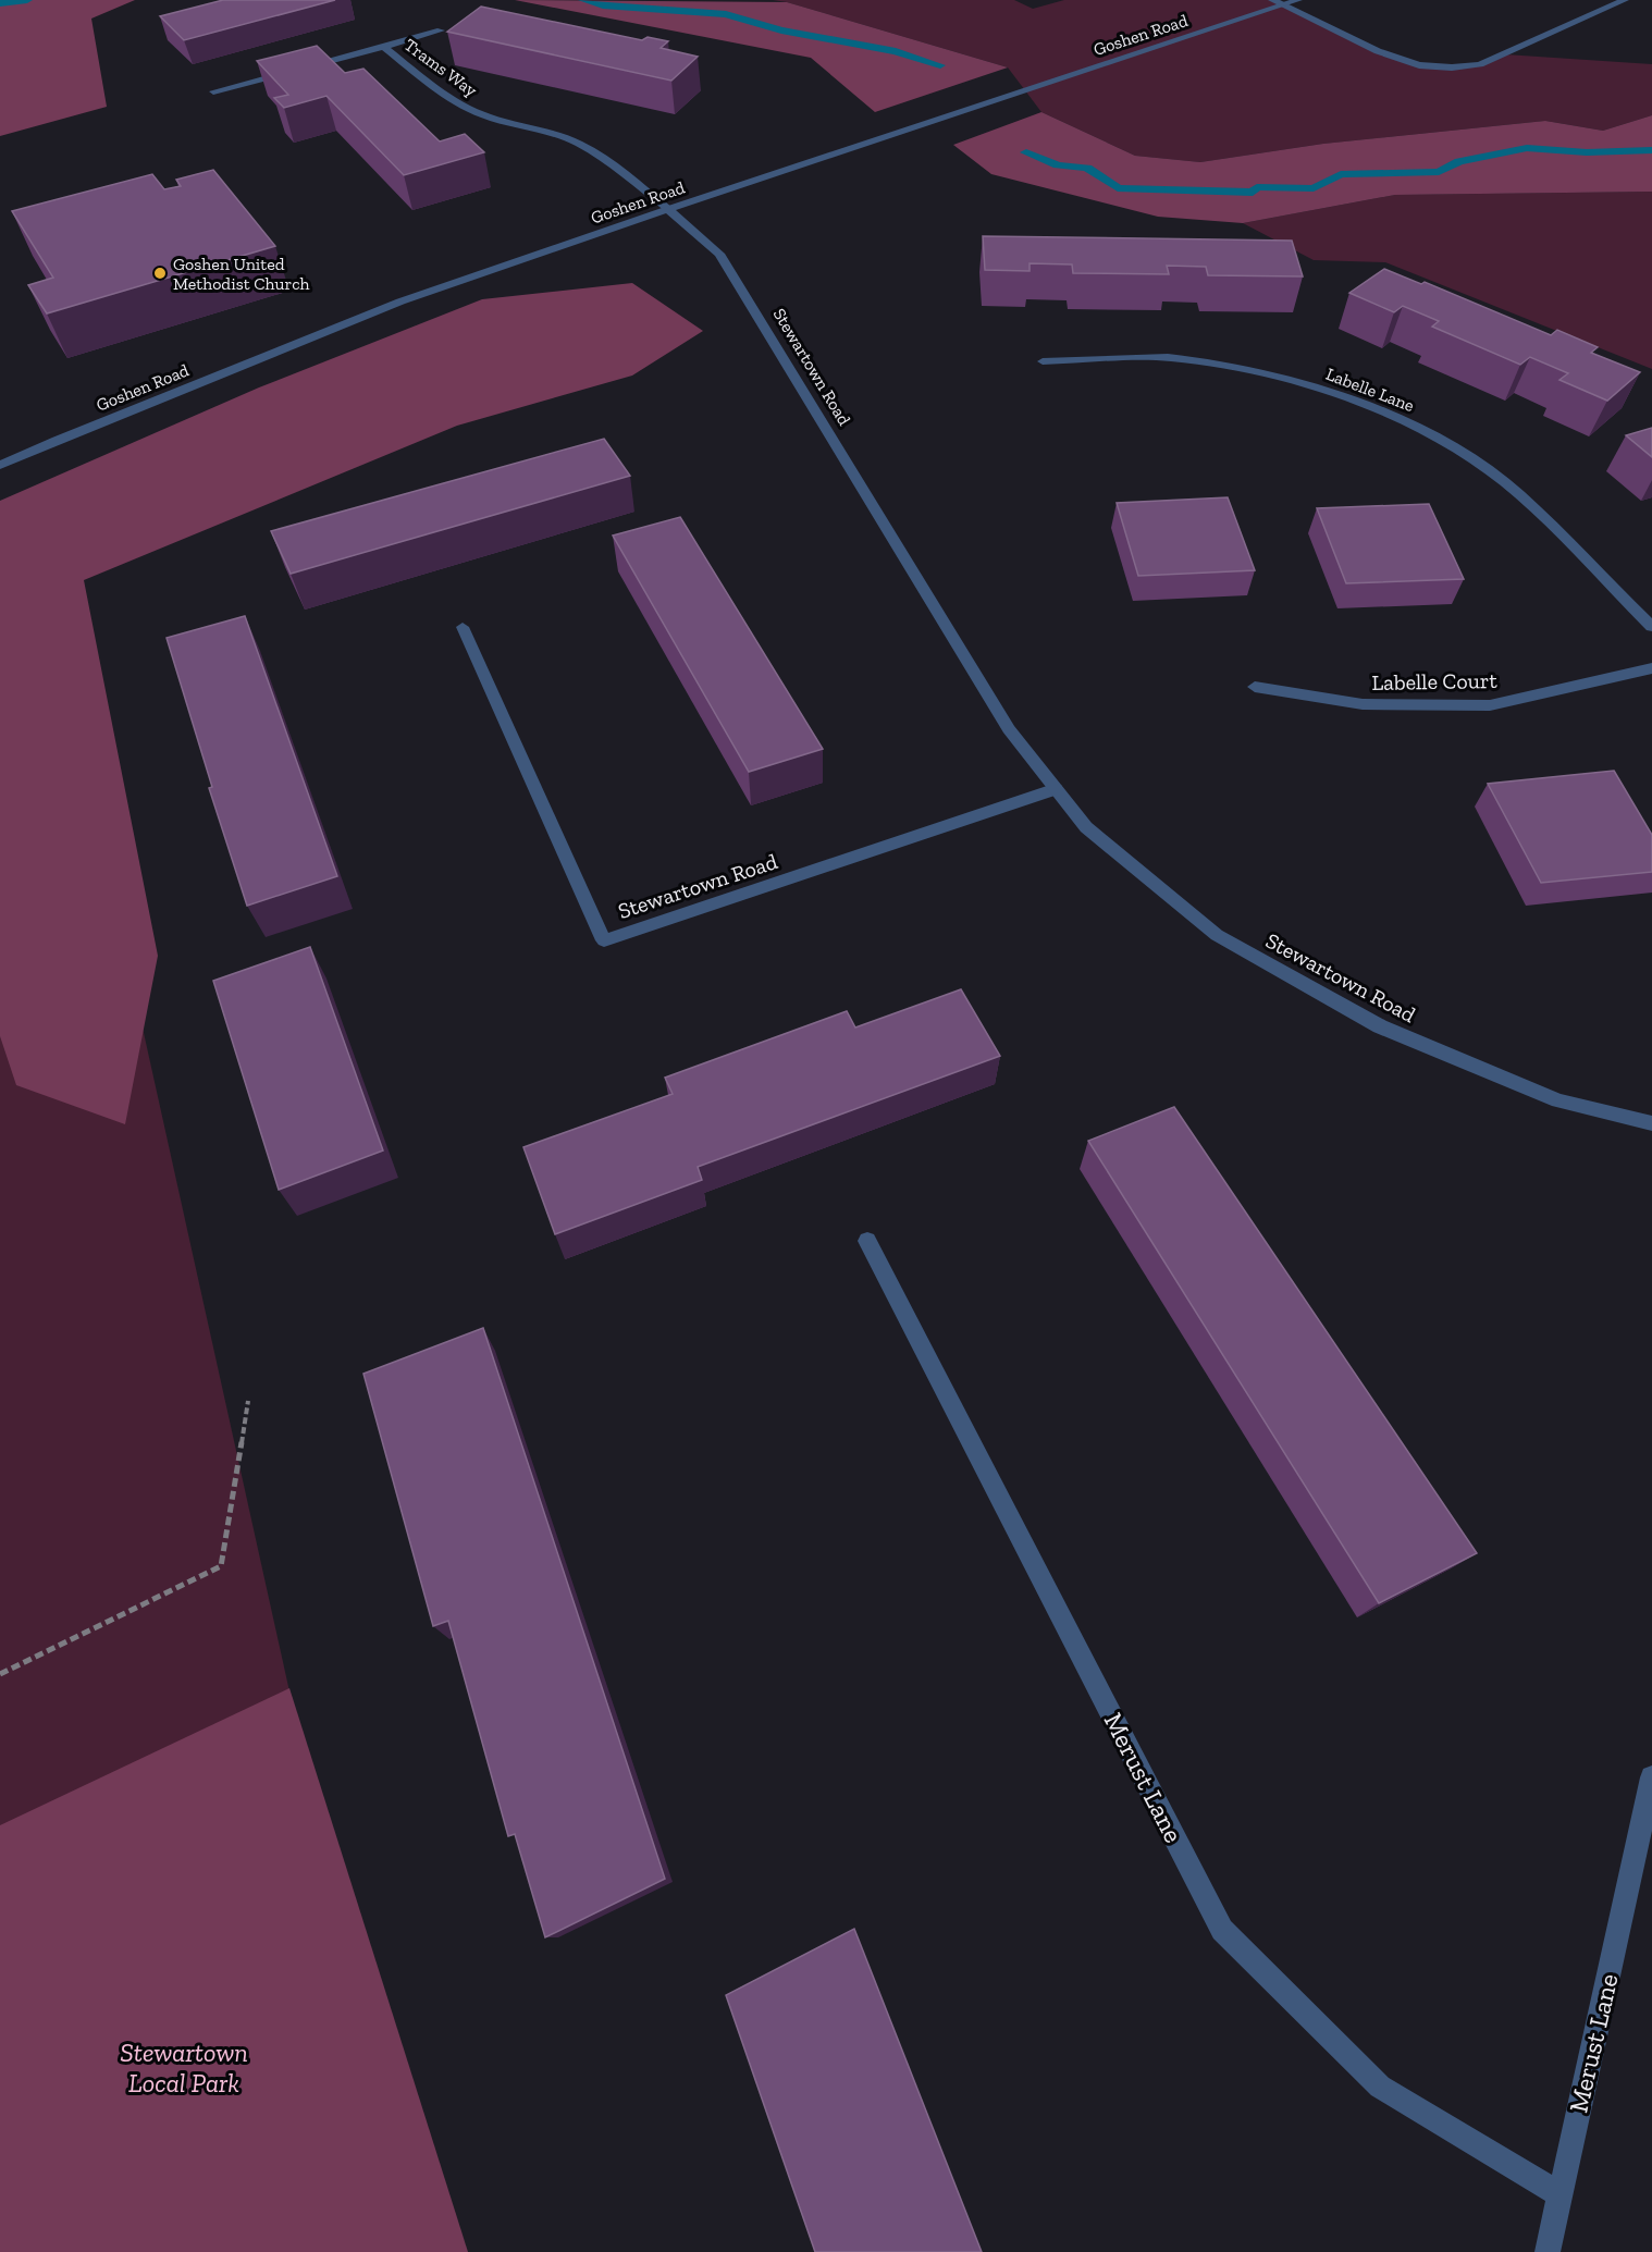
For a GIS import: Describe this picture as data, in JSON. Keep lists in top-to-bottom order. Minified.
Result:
{"streets":{"street":["Goshen Road","Trams Way","Stewartown Road","Labelle Lane","Labelle Court","Merust Lane"]},"crossings":[["Goshen Road","Trams Way"],["Goshen Road","Stewartown Road"],["Trams Way","Stewartown Road"]],"parks":["Stewartown Local Park"],"places":["Goshen United Methodist Church"]}
